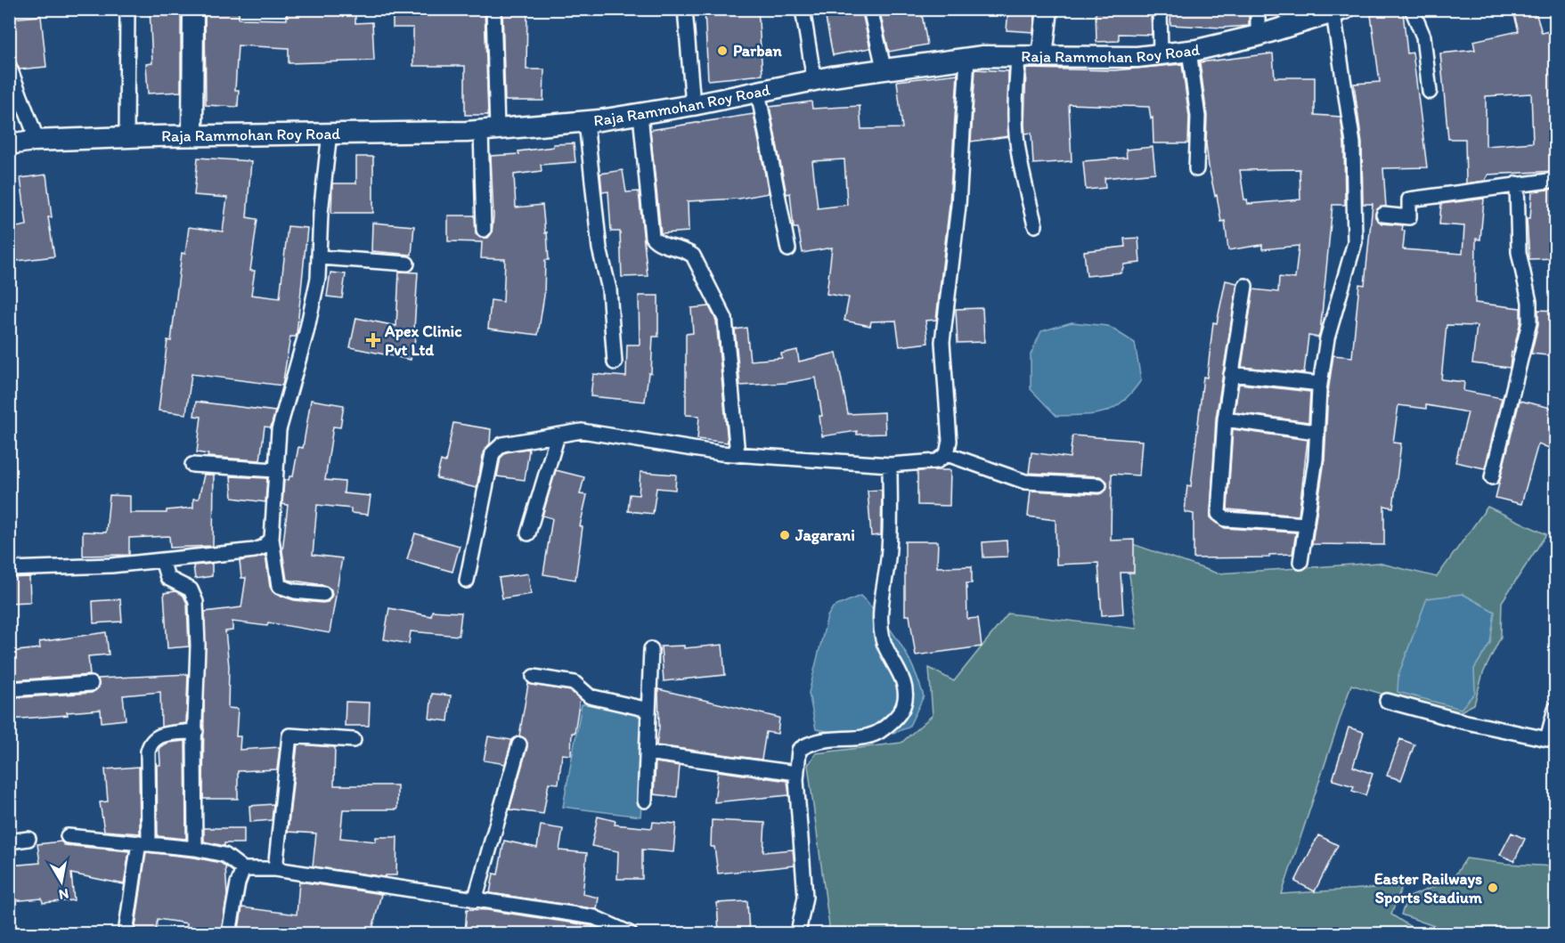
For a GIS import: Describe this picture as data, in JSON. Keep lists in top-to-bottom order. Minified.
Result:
{"streets":{"main road":["Raja Rammohan Roy Road"]},"places":{"other":["Parban","Jagarani","Easter Railways Sports Stadium"],"health":["Apex Clinic Pvt Ltd"]},"north":"bottom"}
